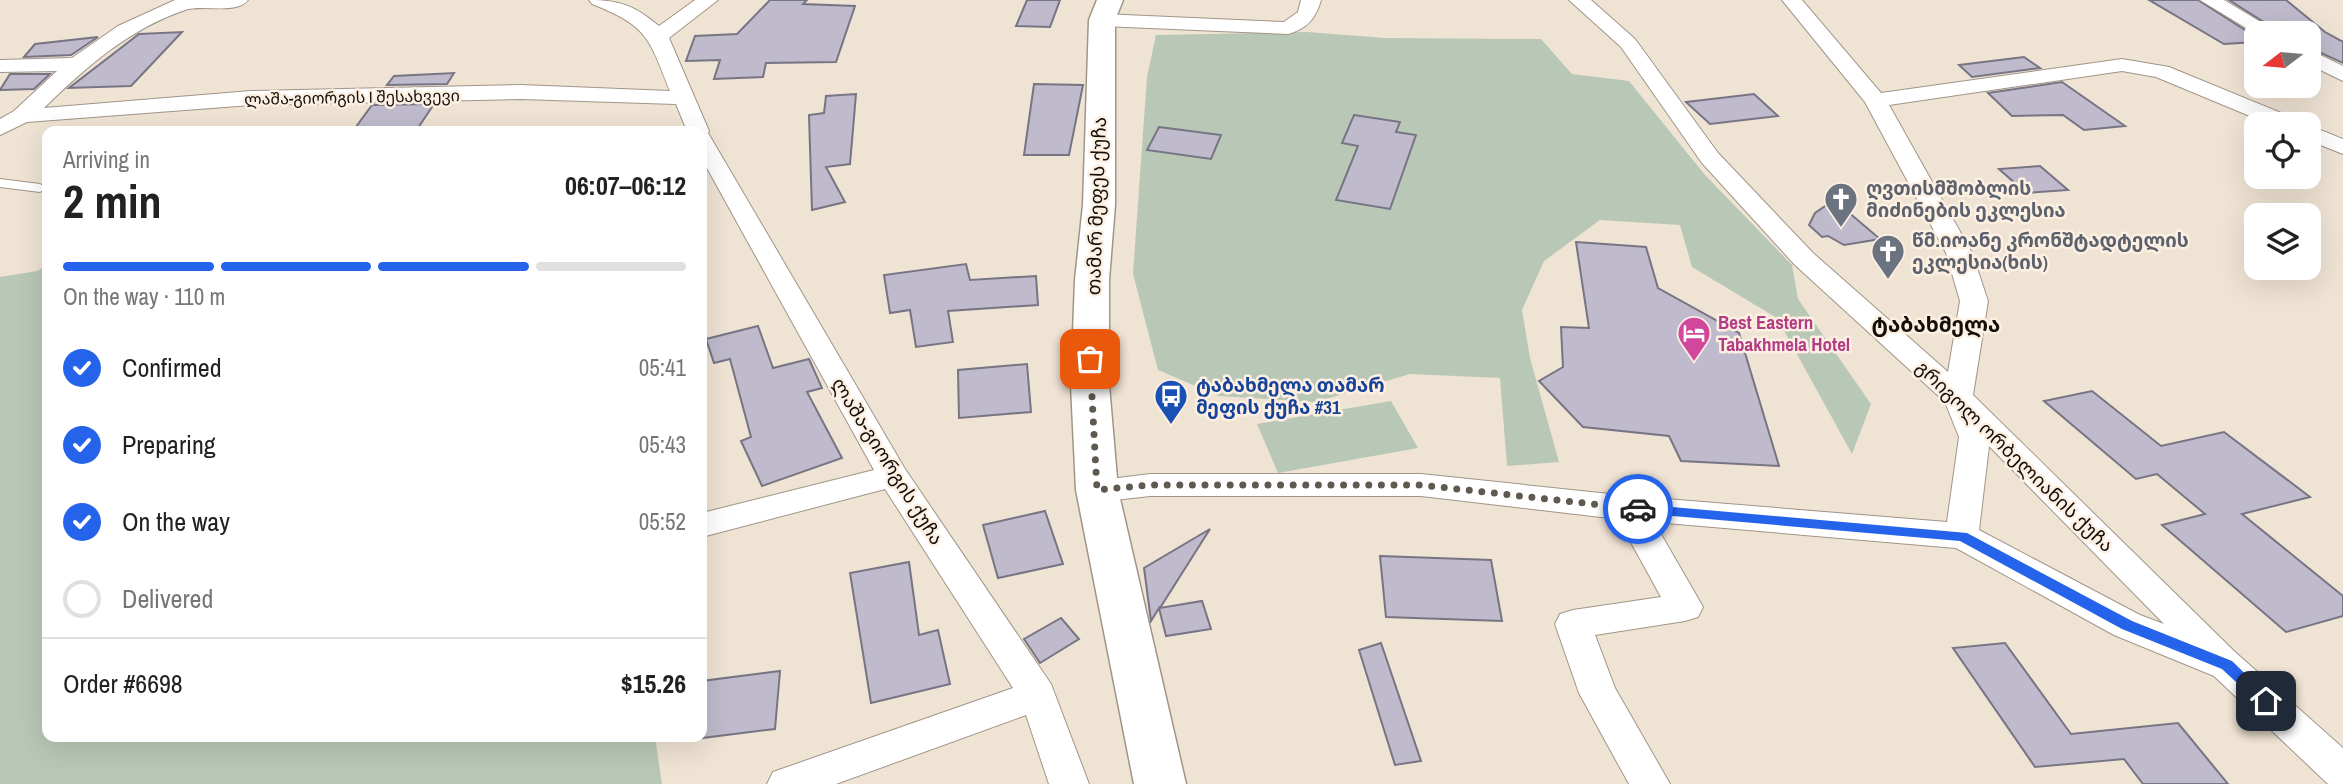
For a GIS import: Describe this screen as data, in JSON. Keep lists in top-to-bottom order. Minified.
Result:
{"streets":{"street":["ლაშა-გიორგის I შესახვევი","თამარ მეფეს ქუჩა","გრიგოლ ორბელიანის ქუჩა","ლაშა-გიორგის ქუჩა"]},"districts":["ტაბახმელა"],"places":{"church":["ღვთისმშობლის მიძინების ეკლესია","წმ.იოანე კრონშტადტელის ეკლესია(ხის)"],"hotel":["Best Eastern Tabakhmela Hotel"],"bus stop":["ტაბახმელა თამარ მეფის ქუჩა #31"]},"north":"left","page":{"heading":["2 min","Arriving in","06:07–06:12"],"panel":["Order #6698","$15.26"],"bar":"On the way · 110 m","list":[["Confirmed","05:41"],["Preparing","05:43"],["On the way","05:52"],"Delivered"]}}
